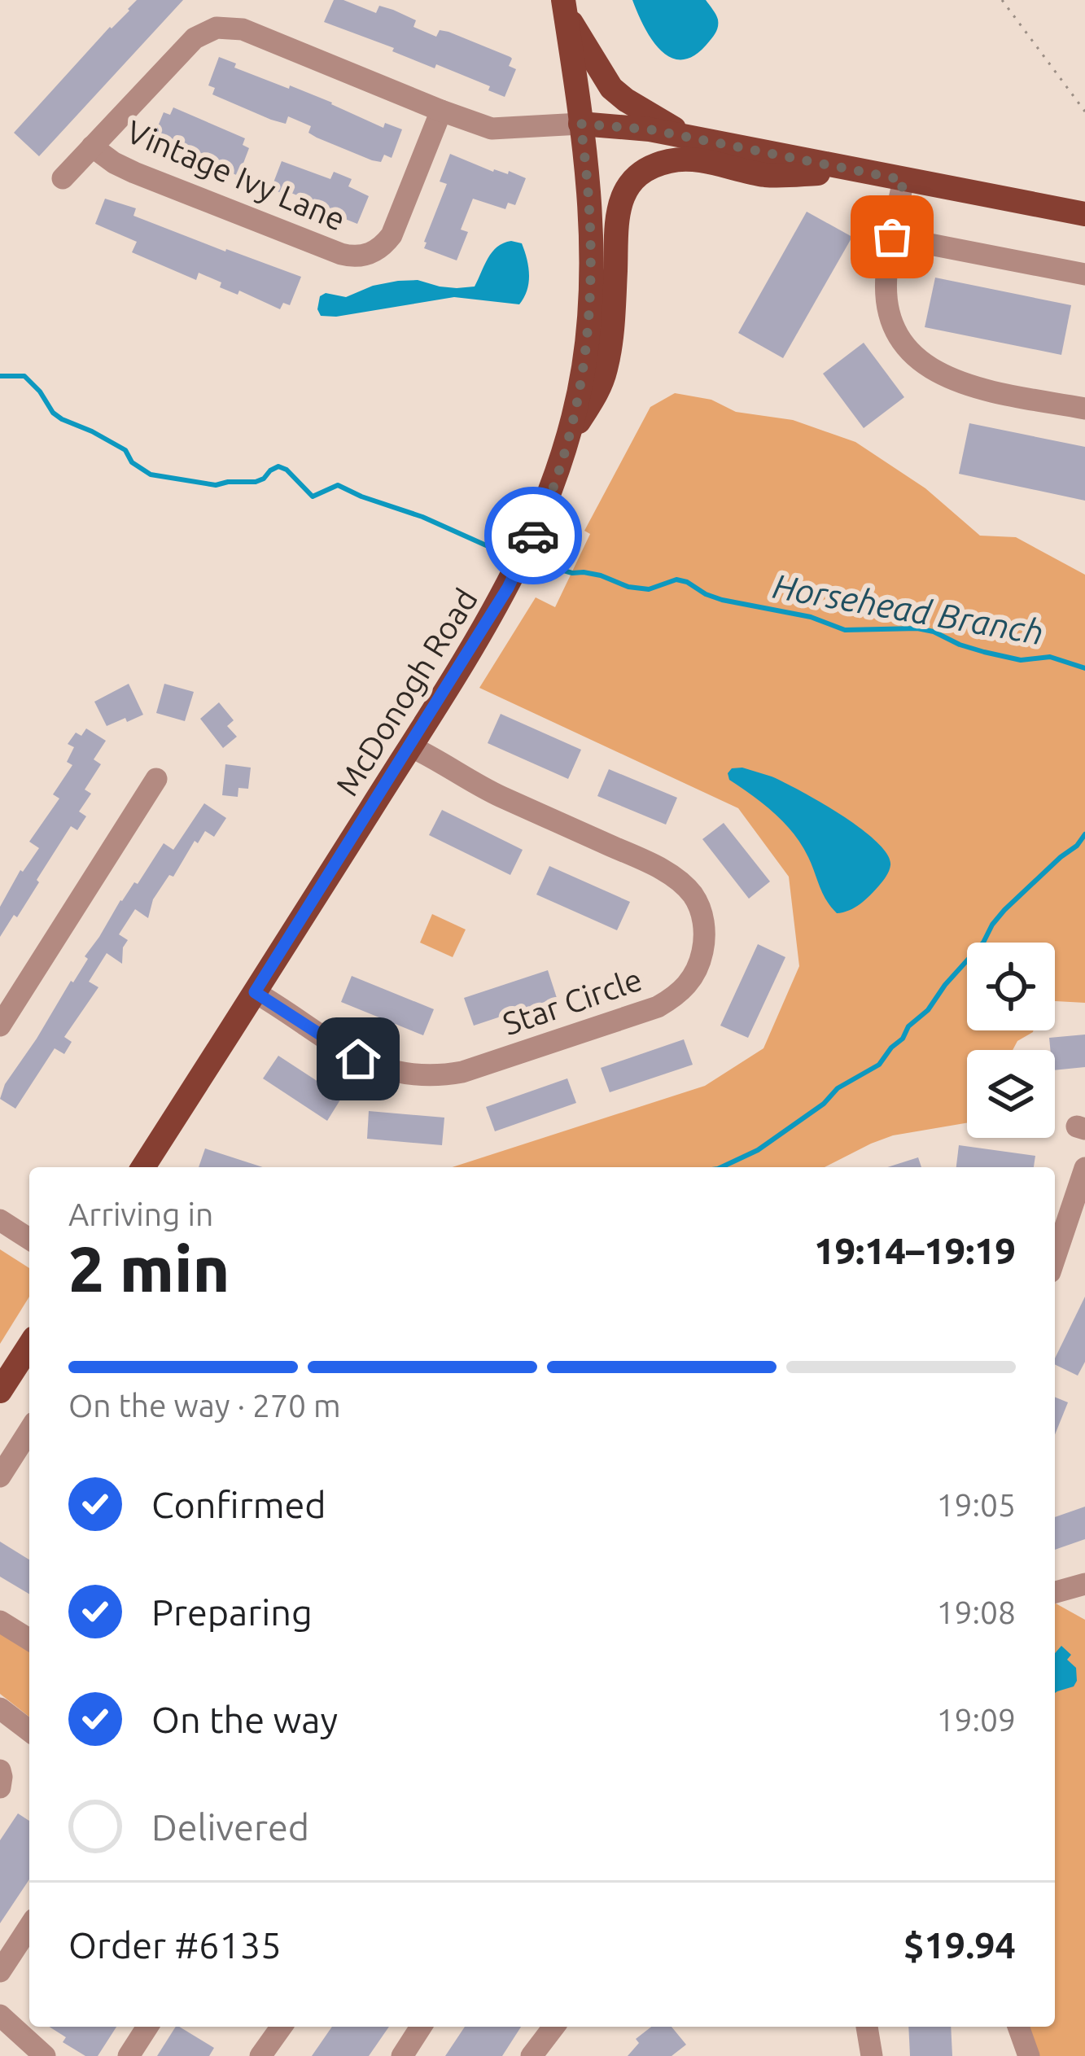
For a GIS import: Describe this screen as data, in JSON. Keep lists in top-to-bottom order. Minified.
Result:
{"streets":{"main road":["McDonogh Road"],"street":["Vintage Ivy Lane","Star Circle"]},"crossings":[["McDonogh Road","Star Circle"]],"water":["Horsehead Branch"],"page":{"heading":["2 min","Arriving in","19:14–19:19"],"panel":["Order #6135","$19.94"],"bar":"On the way · 270 m","list":[["Confirmed","19:05"],["Preparing","19:08"],["On the way","19:09"],"Delivered"]}}
